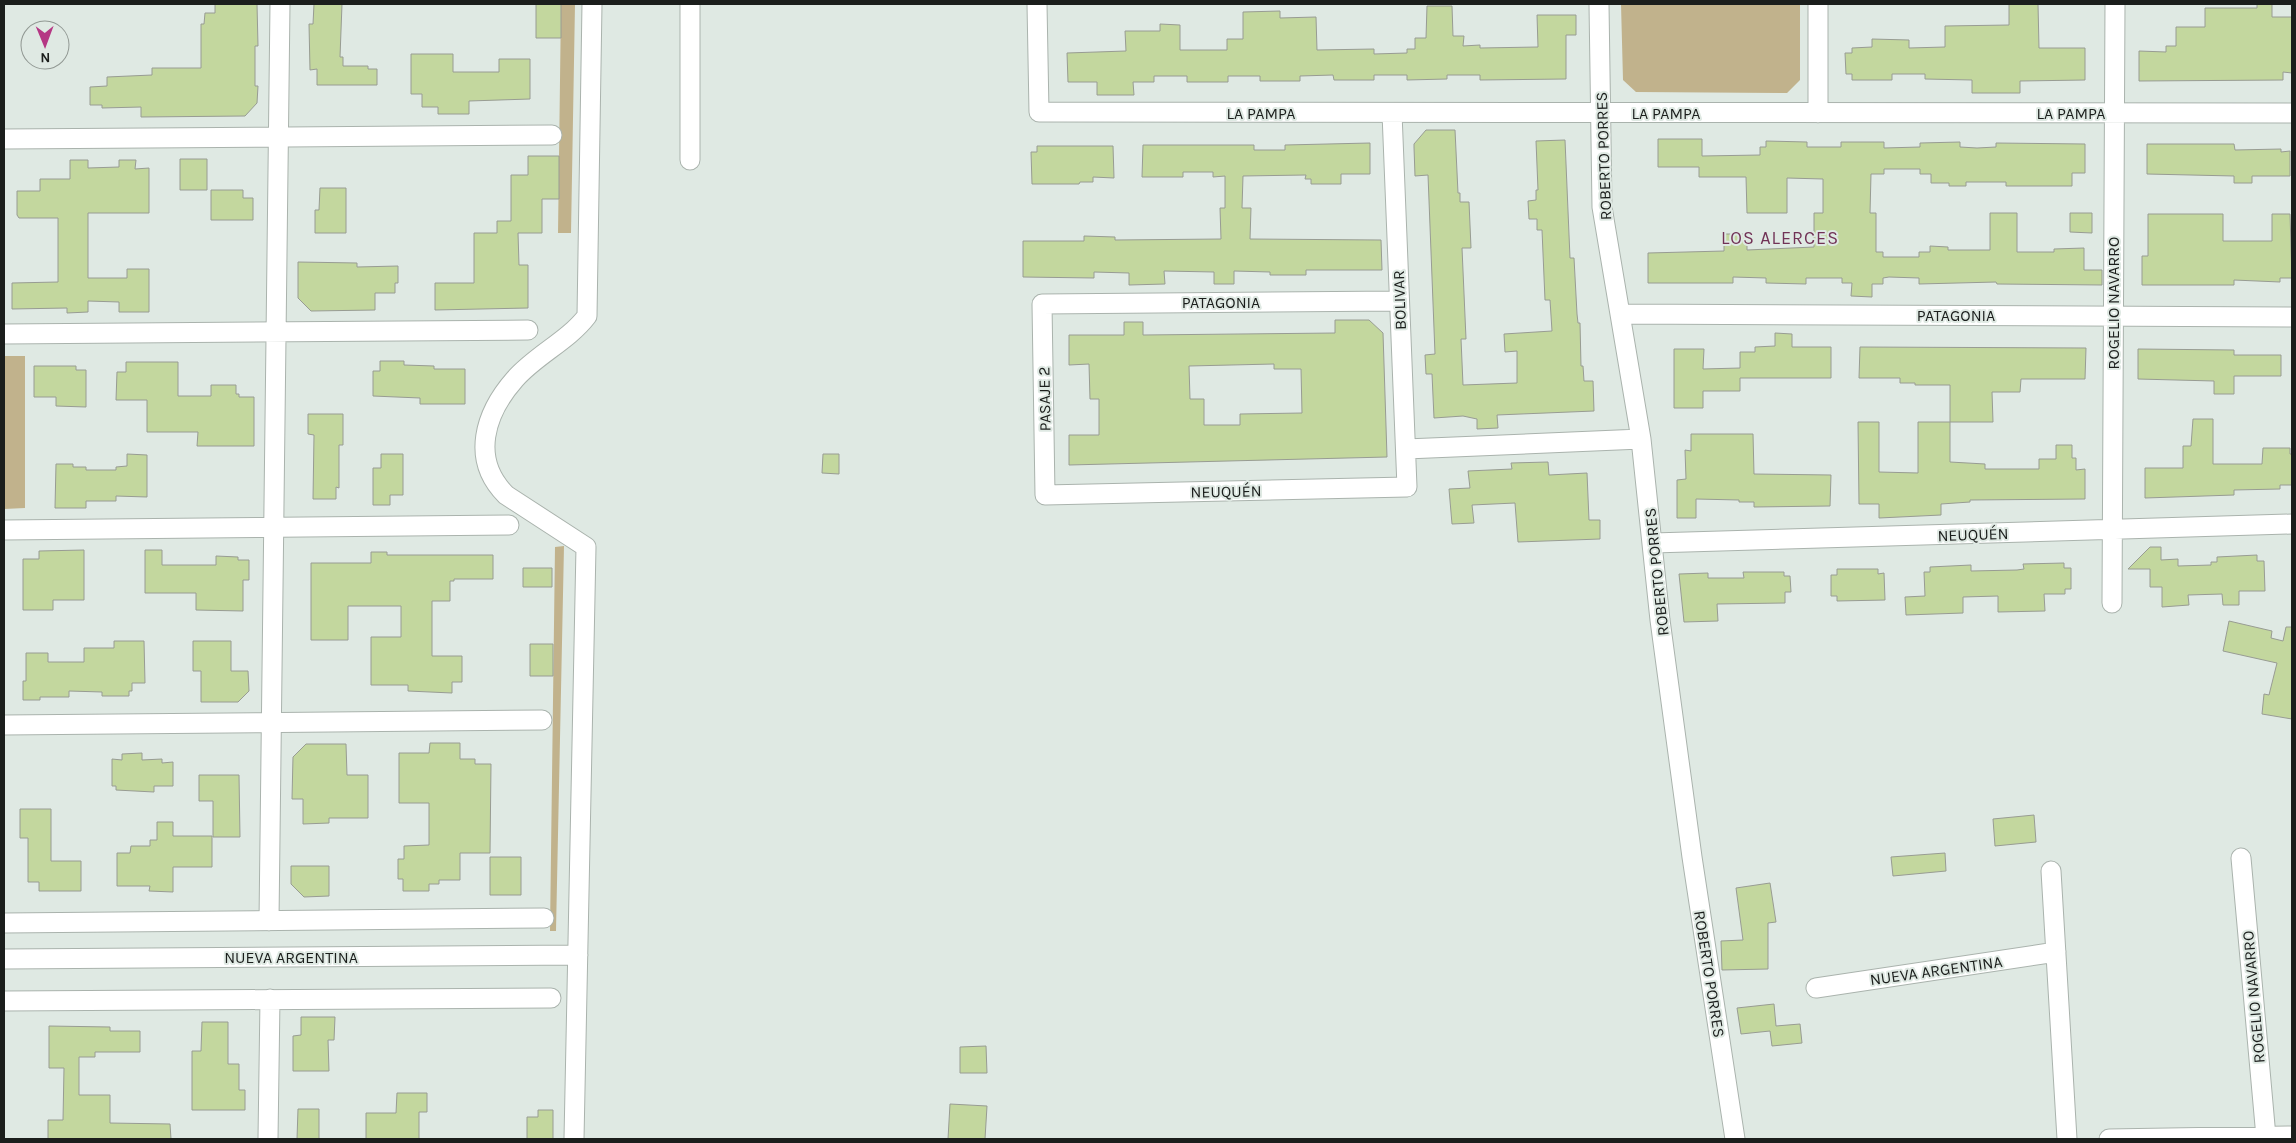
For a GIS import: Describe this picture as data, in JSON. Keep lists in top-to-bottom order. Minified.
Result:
{"streets":{"street":["LA PAMPA","ROBERTO PORRES","BOLIVAR","PATAGONIA","ROGELIO NAVARRO","PASAJE 2","NEUQUÉN","NUEVA ARGENTINA"]},"crossings":[["LA PAMPA","ROBERTO PORRES"],["LA PAMPA","BOLIVAR"],["LA PAMPA","ROGELIO NAVARRO"],["ROBERTO PORRES","PATAGONIA"],["ROBERTO PORRES","NEUQUÉN"],["BOLIVAR","PATAGONIA"],["BOLIVAR","NEUQUÉN"],["PATAGONIA","ROGELIO NAVARRO"],["PATAGONIA","PASAJE 2"],["ROGELIO NAVARRO","NEUQUÉN"],["PASAJE 2","NEUQUÉN"]],"districts":["LOS ALERCES"],"north":"bottom"}
